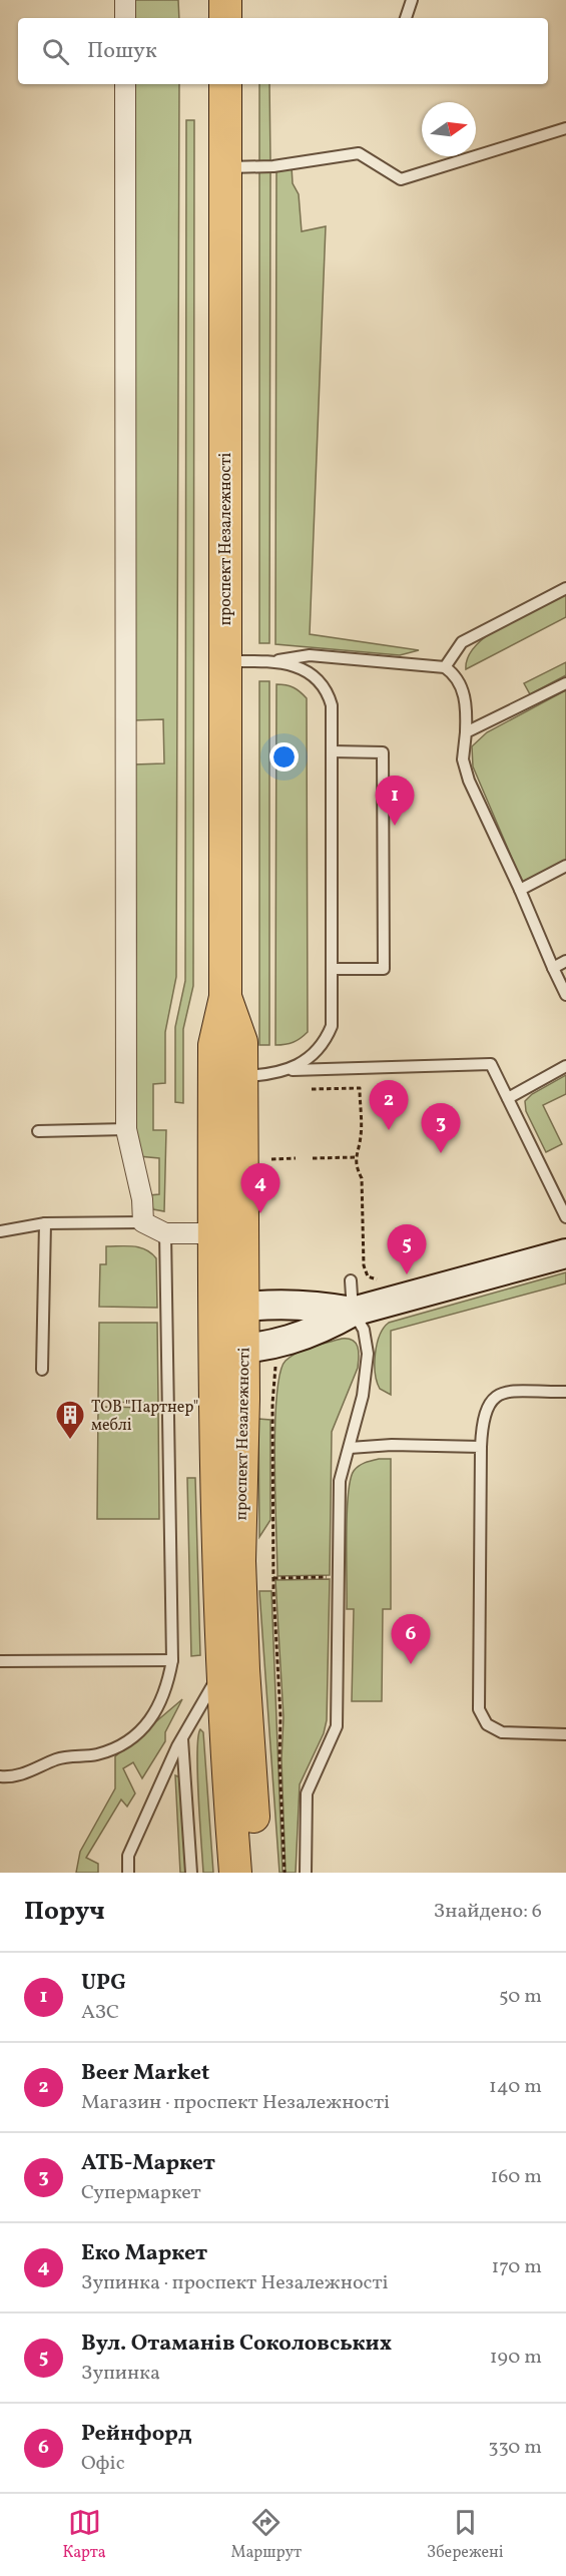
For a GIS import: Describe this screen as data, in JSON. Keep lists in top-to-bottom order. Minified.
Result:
{"streets":{"main road":["проспект Незалежності"]},"places":{"building":["ТОВ \"Партнер\" меблі"]},"north":"right","page":{"search":"Пошук","pins":["1","2","3","4","5","6"],"heading":["Поруч","Знайдено: 6"],"list":[{"mark":"1","name":"UPG","note":"АЗС","value":"50 m"},{"mark":"2","name":"Beer Market","note":"Магазин · проспект Незалежності","value":"140 m"},{"mark":"3","name":"АТБ-Маркет","note":"Супермаркет","value":"160 m"},{"mark":"4","name":"Еко Маркет","note":"Зупинка · проспект Незалежності","value":"170 m"},{"mark":"5","name":"Вул. Отаманів Соколовських","note":"Зупинка","value":"190 m"},{"mark":"6","name":"Рейнфорд","note":"Офіс","value":"330 m"}],"nav":["Карта","Маршрут","Збережені"]}}
